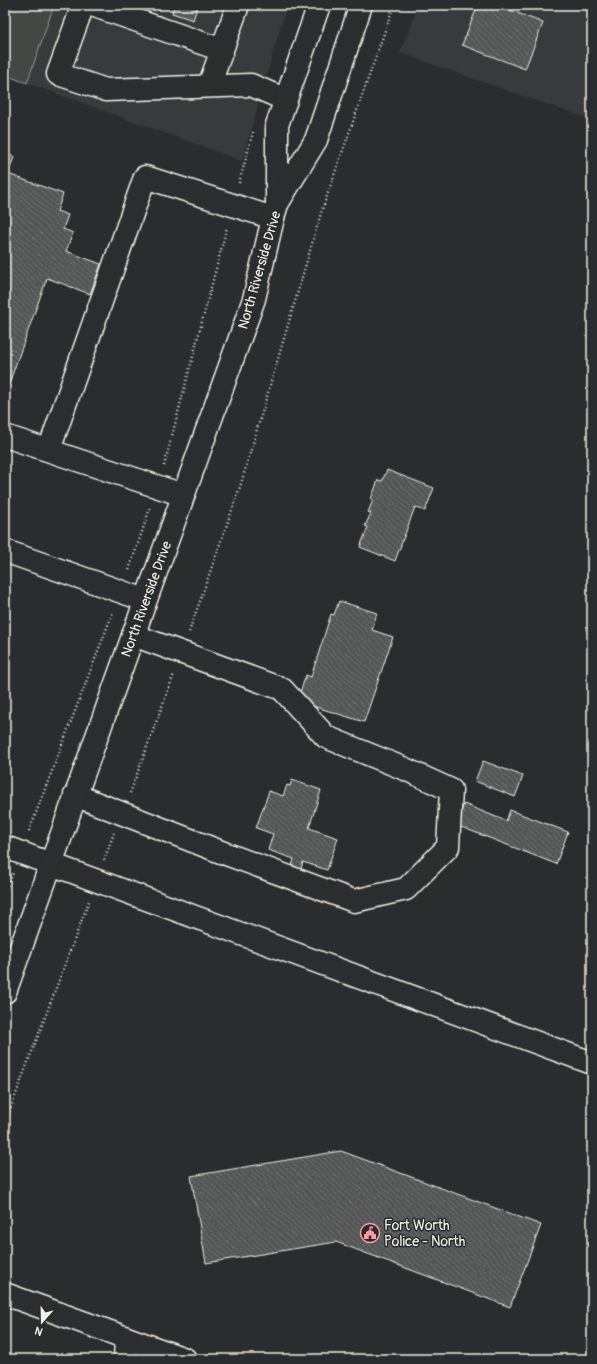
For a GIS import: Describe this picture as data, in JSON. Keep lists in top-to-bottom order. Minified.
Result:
{"streets":{"main road":["North Riverside Drive"]},"places":{"public building":["Fort Worth Police - North"]},"north":"bottom"}
